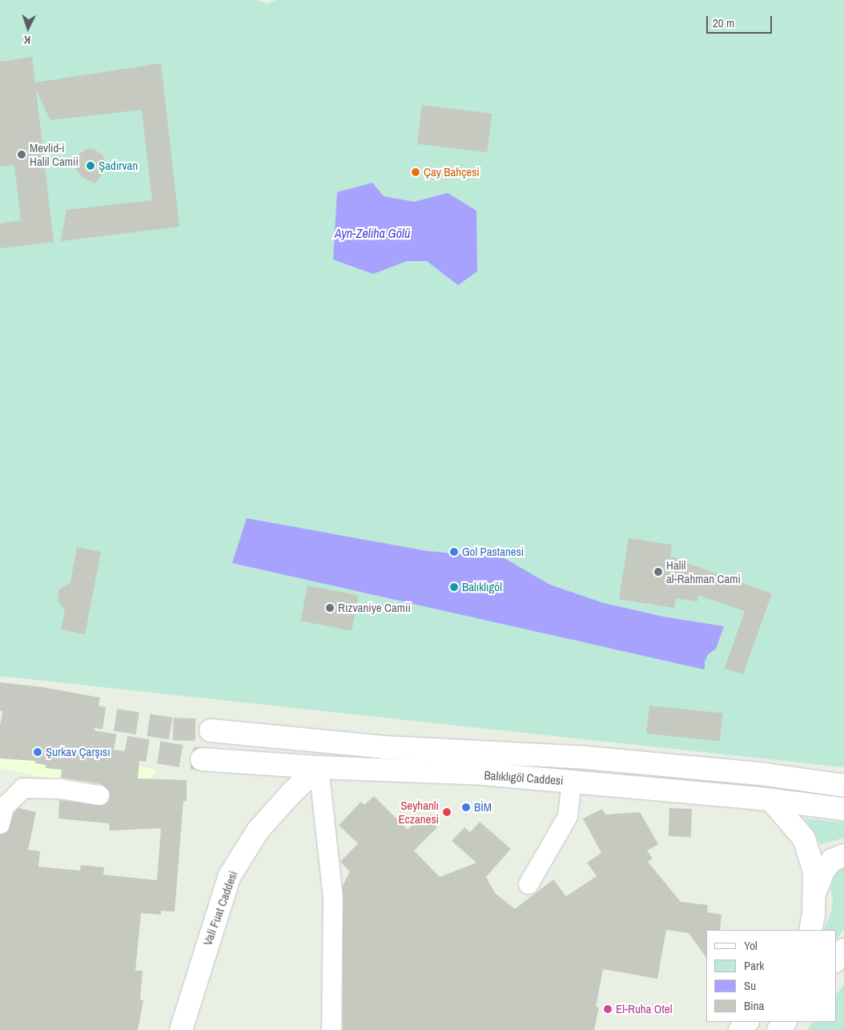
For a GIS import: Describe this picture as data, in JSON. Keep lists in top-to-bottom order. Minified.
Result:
{"streets":{"main road":["Balıklıgöl Caddesi","Vali Fuat Caddesi"]},"crossings":[["Balıklıgöl Caddesi","Vali Fuat Caddesi"]],"water":["Ayn-Zeliha Gölü"],"places":["Mevlid-i Halil Camii","Şadırvan","Çay Bahçesi","Gol Pastanesi","Halil al-Rahman Cami","Balıklıgöl","Rızvaniye Camii","Şurkav Çarşısı","BİM","Seyhanlı Eczanesi","El-Ruha Otel"],"legend":["Yol","Park","Su","Bina"],"scale_bar":"20 m","north":"bottom"}
